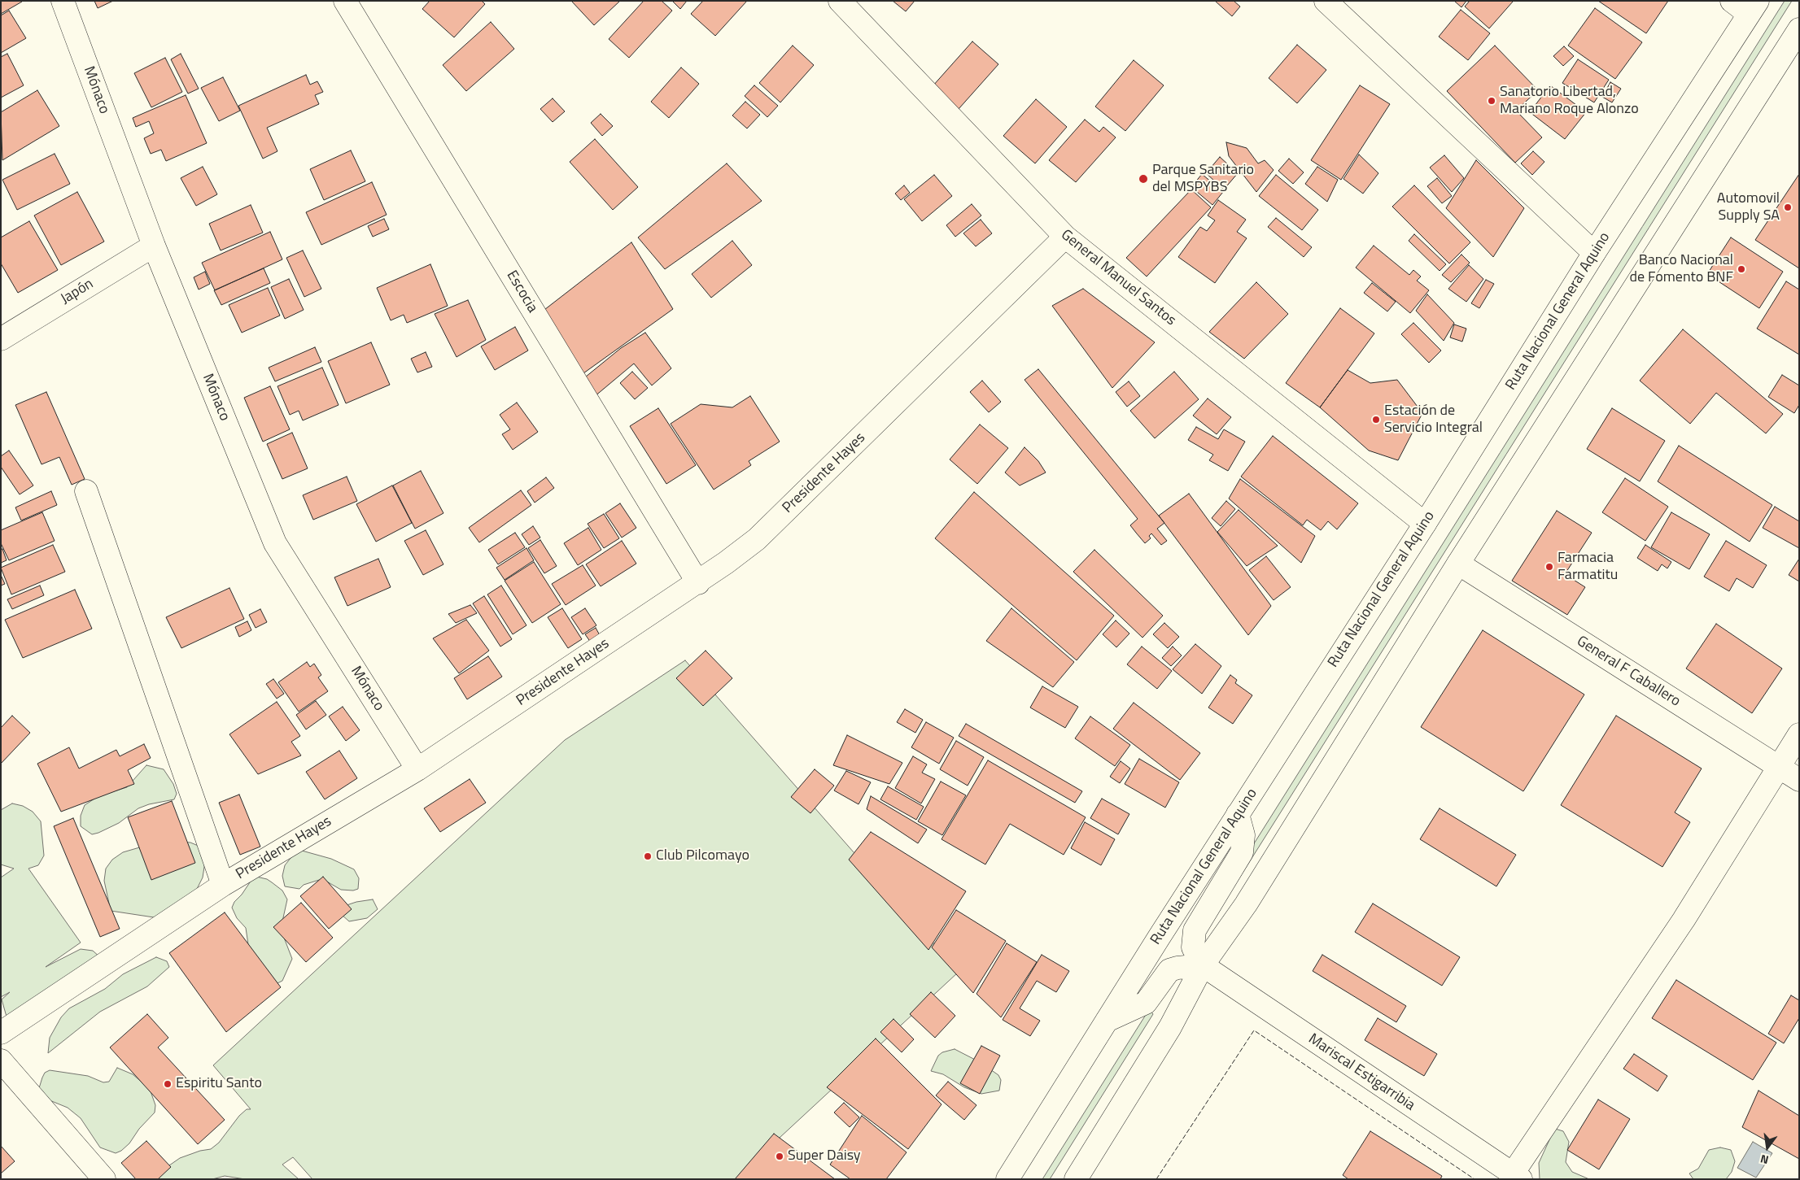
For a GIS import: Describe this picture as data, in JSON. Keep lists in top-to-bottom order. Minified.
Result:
{"streets":{"main road":["Mónaco","General Manuel Santos","Japón","Escocia","Ruta Nacional General Aquino","Presidente Hayes","General F Caballero","Mariscal Estigarribia"]},"crossings":[["Mónaco","Japón"],["Mónaco","Presidente Hayes"],["General Manuel Santos","Ruta Nacional General Aquino"],["General Manuel Santos","Presidente Hayes"],["Escocia","Presidente Hayes"]],"places":["Sanatorio Libertad, Mariano Roque Alonzo","Parque Sanitario del MSPYBS","Automovil Supply SA","Banco Nacional de Fomento BNF","Estación de Servicio Integral","Farmacia Farmatitu","Club Pilcomayo","Espiritu Santo","Super Daisy"],"north":"bottom"}
